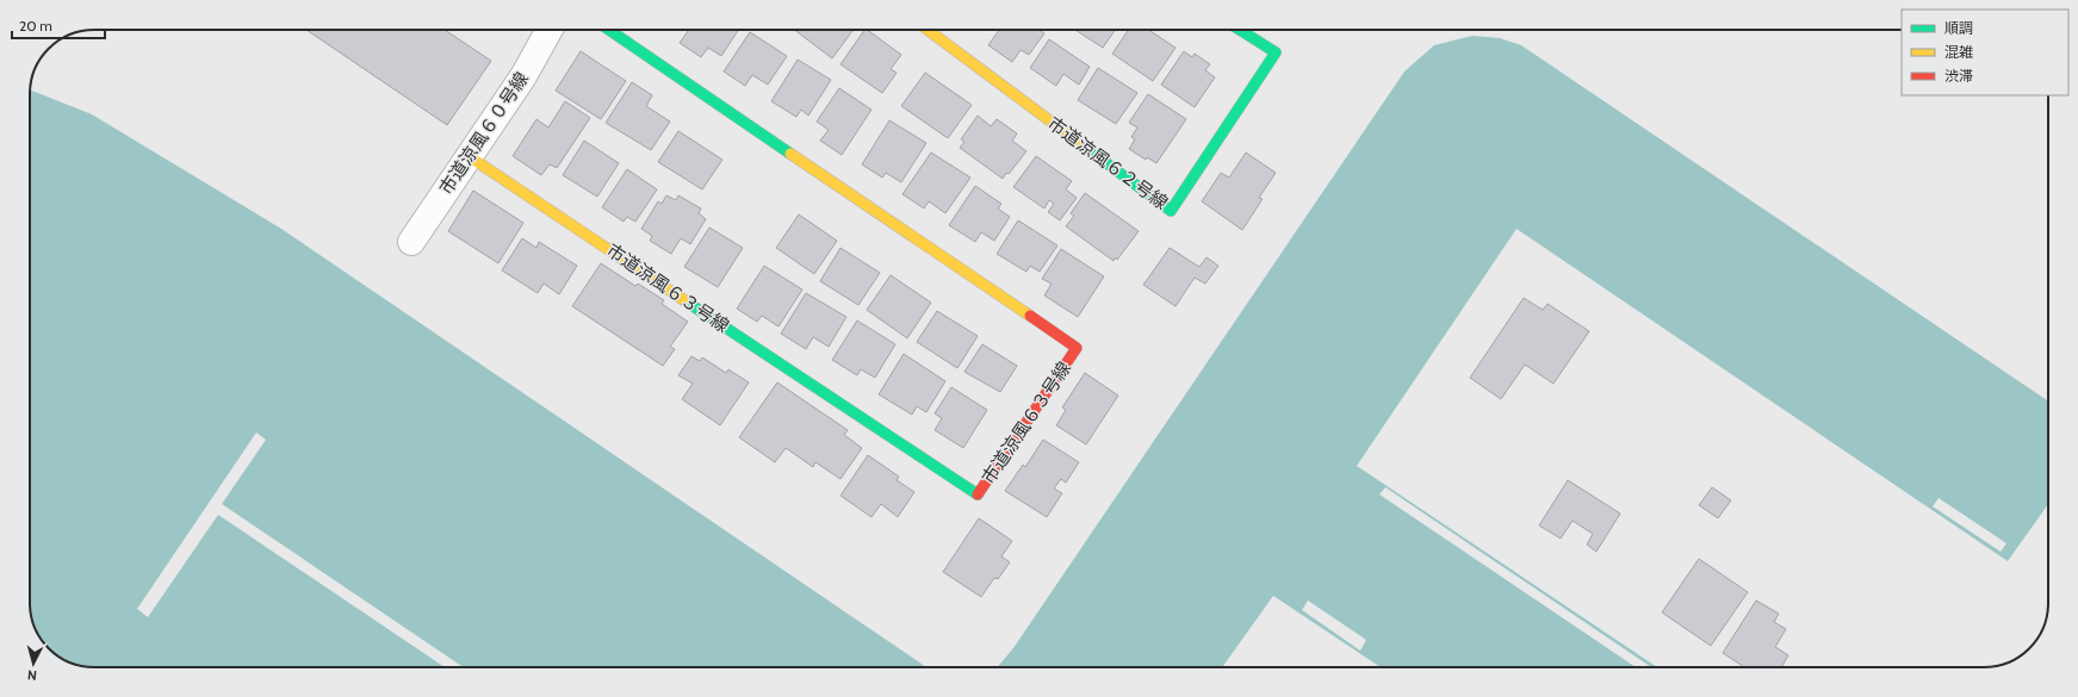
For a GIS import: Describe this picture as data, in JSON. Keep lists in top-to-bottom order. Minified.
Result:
{"streets":{"street":["市道涼風６０号線","市道涼風６２号線","市道涼風６３号線"]},"crossings":[["市道涼風６０号線","市道涼風６３号線"]],"legend":["順調","混雑","渋滞"],"scale_bar":"20 m","north":"bottom"}
